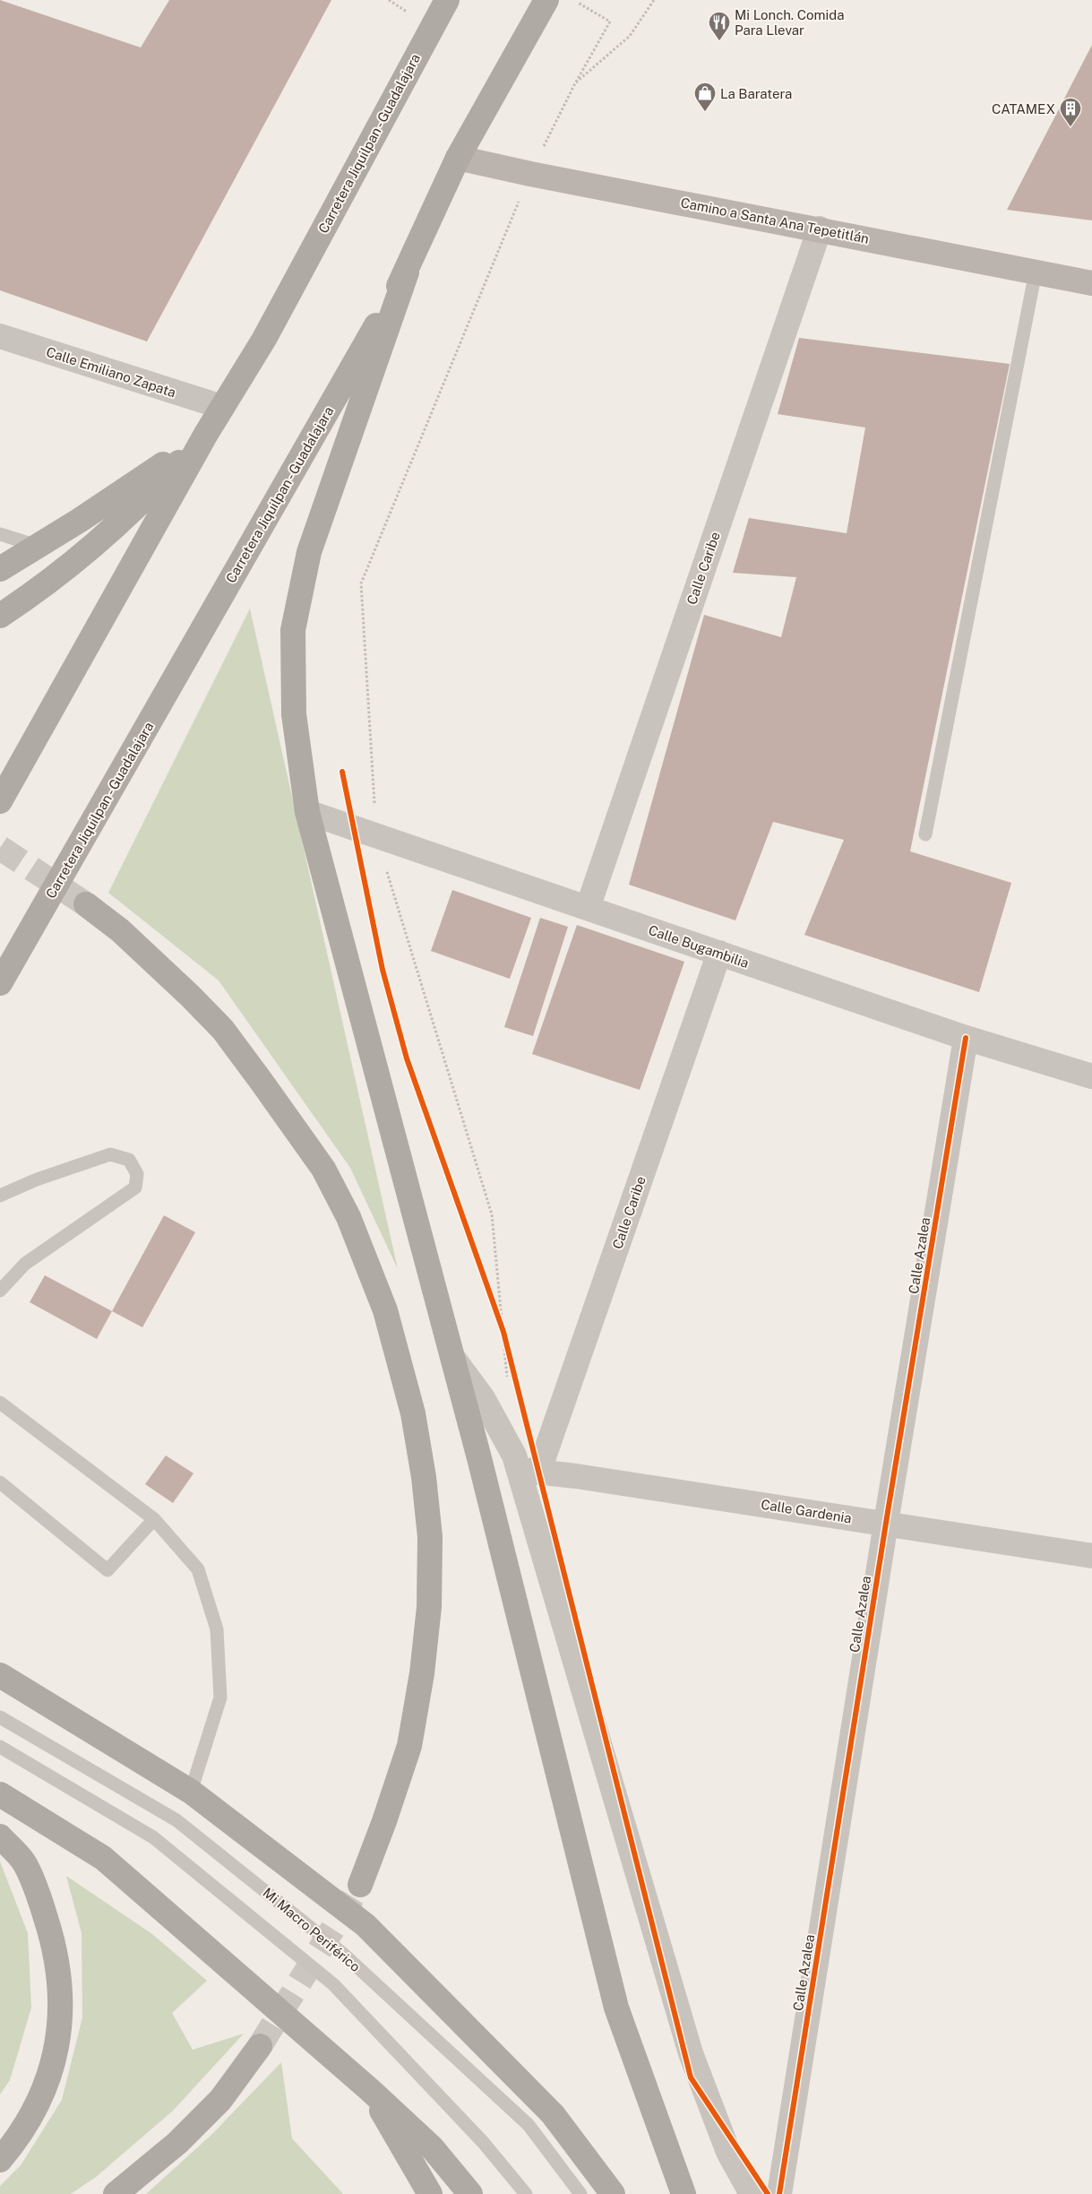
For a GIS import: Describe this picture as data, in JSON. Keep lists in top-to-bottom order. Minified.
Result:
{"streets":{"highway":["Carretera Jiquilpan - Guadalajara"],"street":["Camino a Santa Ana Tepetitlán","Calle Emiliano Zapata","Calle Caribe","Calle Bugambilia","Calle Azalea","Calle Gardenia"],"lane":["Mi Macro Periférico"]},"crossings":[["Carretera Jiquilpan - Guadalajara","Camino a Santa Ana Tepetitlán"],["Carretera Jiquilpan - Guadalajara","Calle Emiliano Zapata"],["Camino a Santa Ana Tepetitlán","Calle Caribe"],["Calle Caribe","Calle Bugambilia"],["Calle Caribe","Calle Gardenia"],["Calle Bugambilia","Calle Azalea"],["Calle Azalea","Calle Gardenia"]],"places":{"restaurant":["Mi Lonch. Comida Para Llevar"],"shop":["La Baratera"],"building":["CATAMEX"]}}
